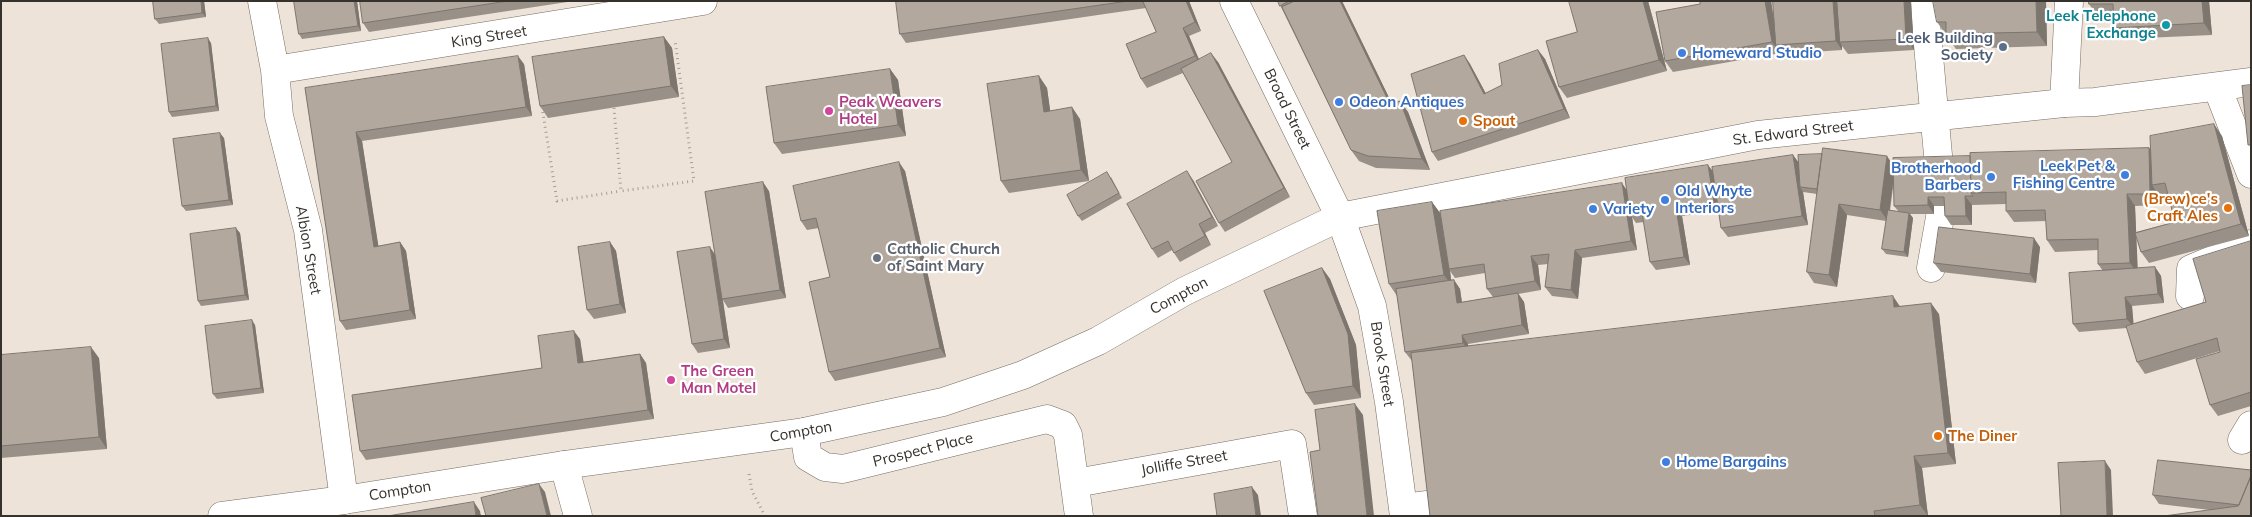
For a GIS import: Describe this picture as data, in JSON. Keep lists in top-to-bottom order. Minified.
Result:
{"streets":{"main road":["King Street","Broad Street","St. Edward Street","Albion Street","Compton","Brook Street","Prospect Place","Jolliffe Street"]},"crossings":[["King Street","Albion Street"],["Broad Street","St. Edward Street"],["Broad Street","Compton"],["Broad Street","Brook Street"],["St. Edward Street","Compton"],["St. Edward Street","Brook Street"],["Albion Street","Compton"],["Compton","Brook Street"],["Compton","Prospect Place"],["Prospect Place","Jolliffe Street"]],"places":["Leek Telephone Exchange","Leek Building Society","Homeward Studio","Odeon Antiques","Peak Weavers Hotel","Spout","Leek Pet & Fishing Centre","Brotherhood Barbers","Old Whyte Interiors","(Brew)ce's Craft Ales","Variety","Catholic Church of Saint Mary","The Green Man Motel","The Diner","Home Bargains"]}
